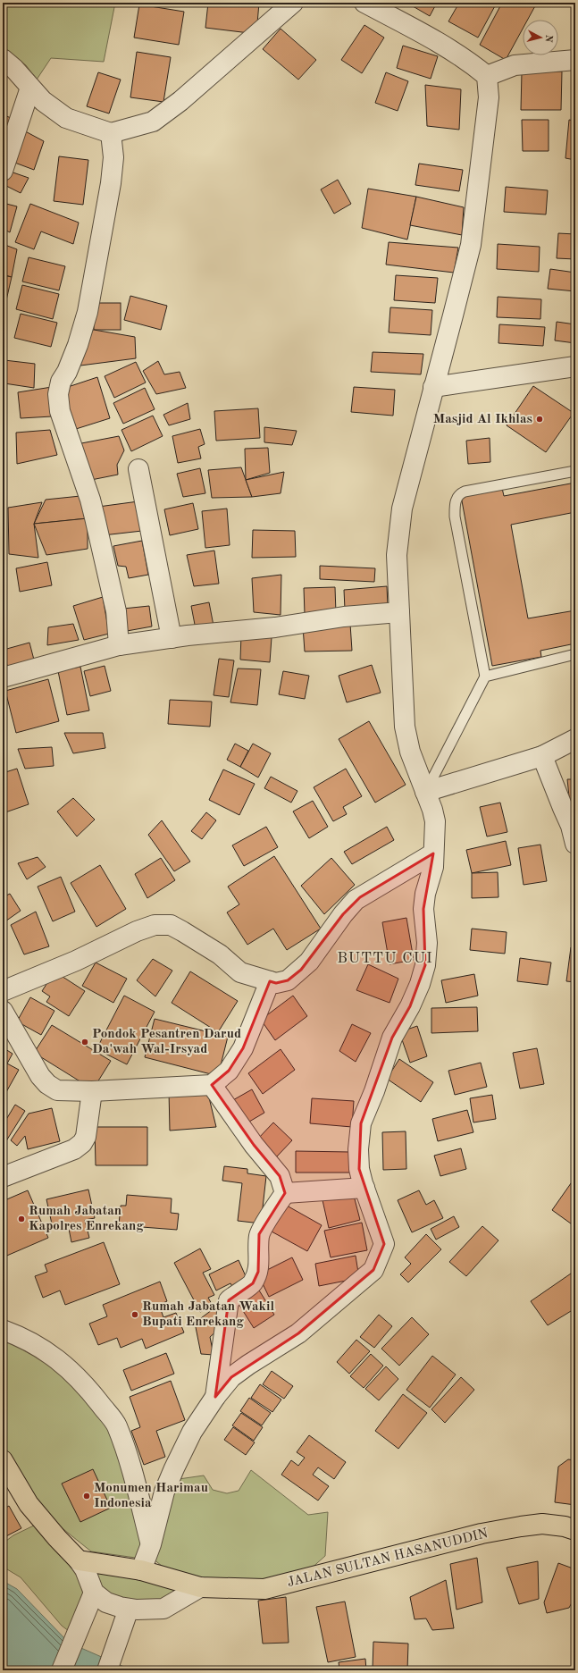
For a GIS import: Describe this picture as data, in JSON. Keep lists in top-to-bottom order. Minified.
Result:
{"streets":{"highway":["JALAN SULTAN HASANUDDIN"]},"districts":["BUTTU CUI"],"places":["Masjid Al Ikhlas","Pondok Pesantren Darud Da'wah Wal-Irsyad","Rumah Jabatan Kapolres Enrekang","Rumah Jabatan Wakil Bupati Enrekang","Monumen Harimau Indonesia"],"north":"right"}
